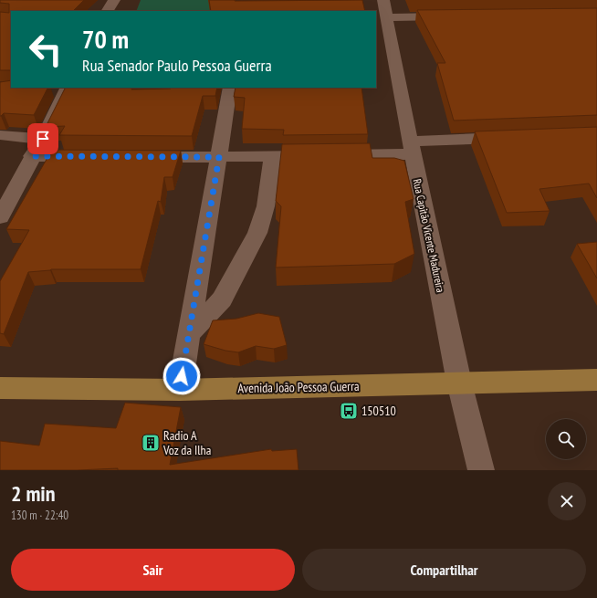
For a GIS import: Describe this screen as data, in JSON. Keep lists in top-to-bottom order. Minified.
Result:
{"streets":{"main road":["Avenida João Pessoa Guerra"],"street":["Rua Capitão Vicente Madureira"]},"crossings":[["Rua Capitão Vicente Madureira","Avenida João Pessoa Guerra"]],"places":{"bus stop":["150510"],"building":["Radio A Voz da Ilha"]},"page":{"turn":["70 m","Rua Senador Paulo Pessoa Guerra"],"heading":["2 min","130 m · 22:40"],"buttons":["Sair","Compartilhar"]}}
